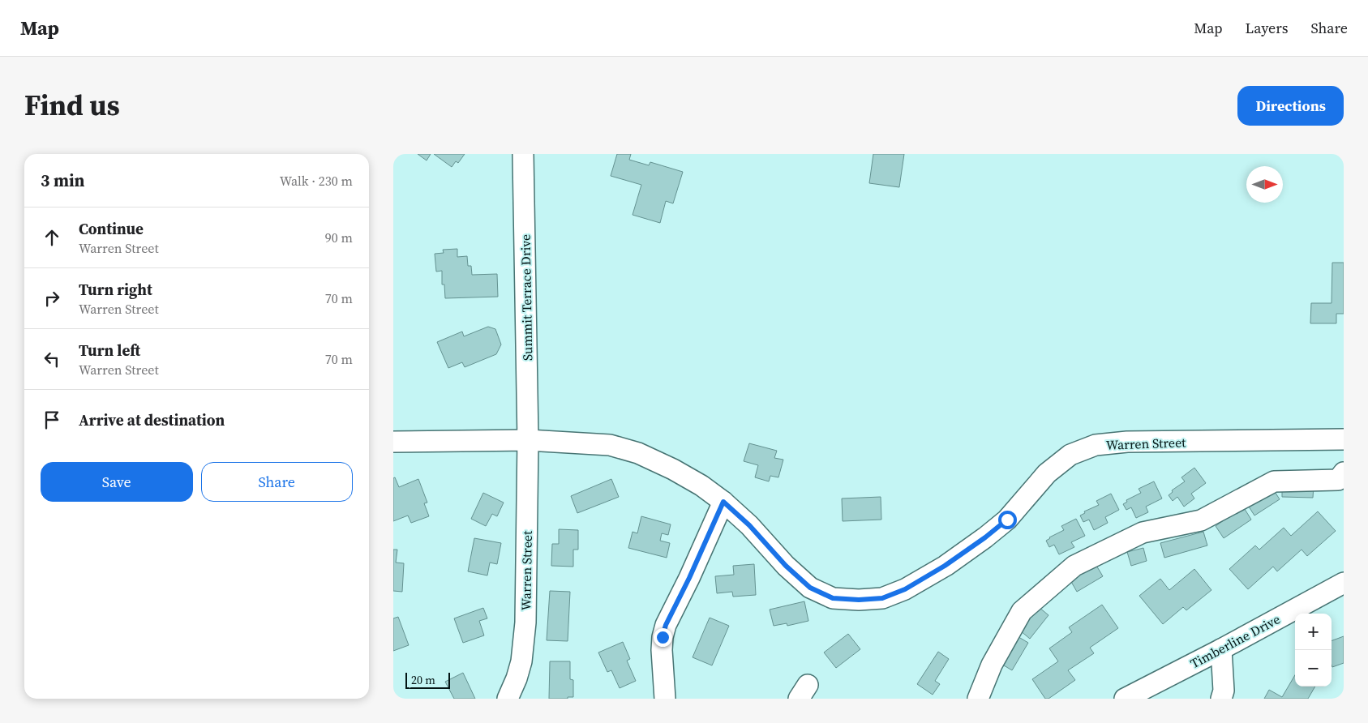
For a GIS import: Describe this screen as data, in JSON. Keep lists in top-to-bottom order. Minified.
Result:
{"streets":{"street":["Summit Terrace Drive","Warren Street","Timberline Drive"]},"crossings":[["Summit Terrace Drive","Warren Street"]],"scale_bar":"20 m","north":"right","page":{"header":"Map","nav":["Map","Layers","Share"],"title":"Find us","buttons":["Directions",["Save","Share"]],"heading":["3 min","Walk · 230 m"],"list":[["Continue","Warren Street","90 m"],["Turn right","Warren Street","70 m"],["Turn left","Warren Street","70 m"],"Arrive at destination"],"map_buttons":["+","−"],"scale":"20 m"}}
